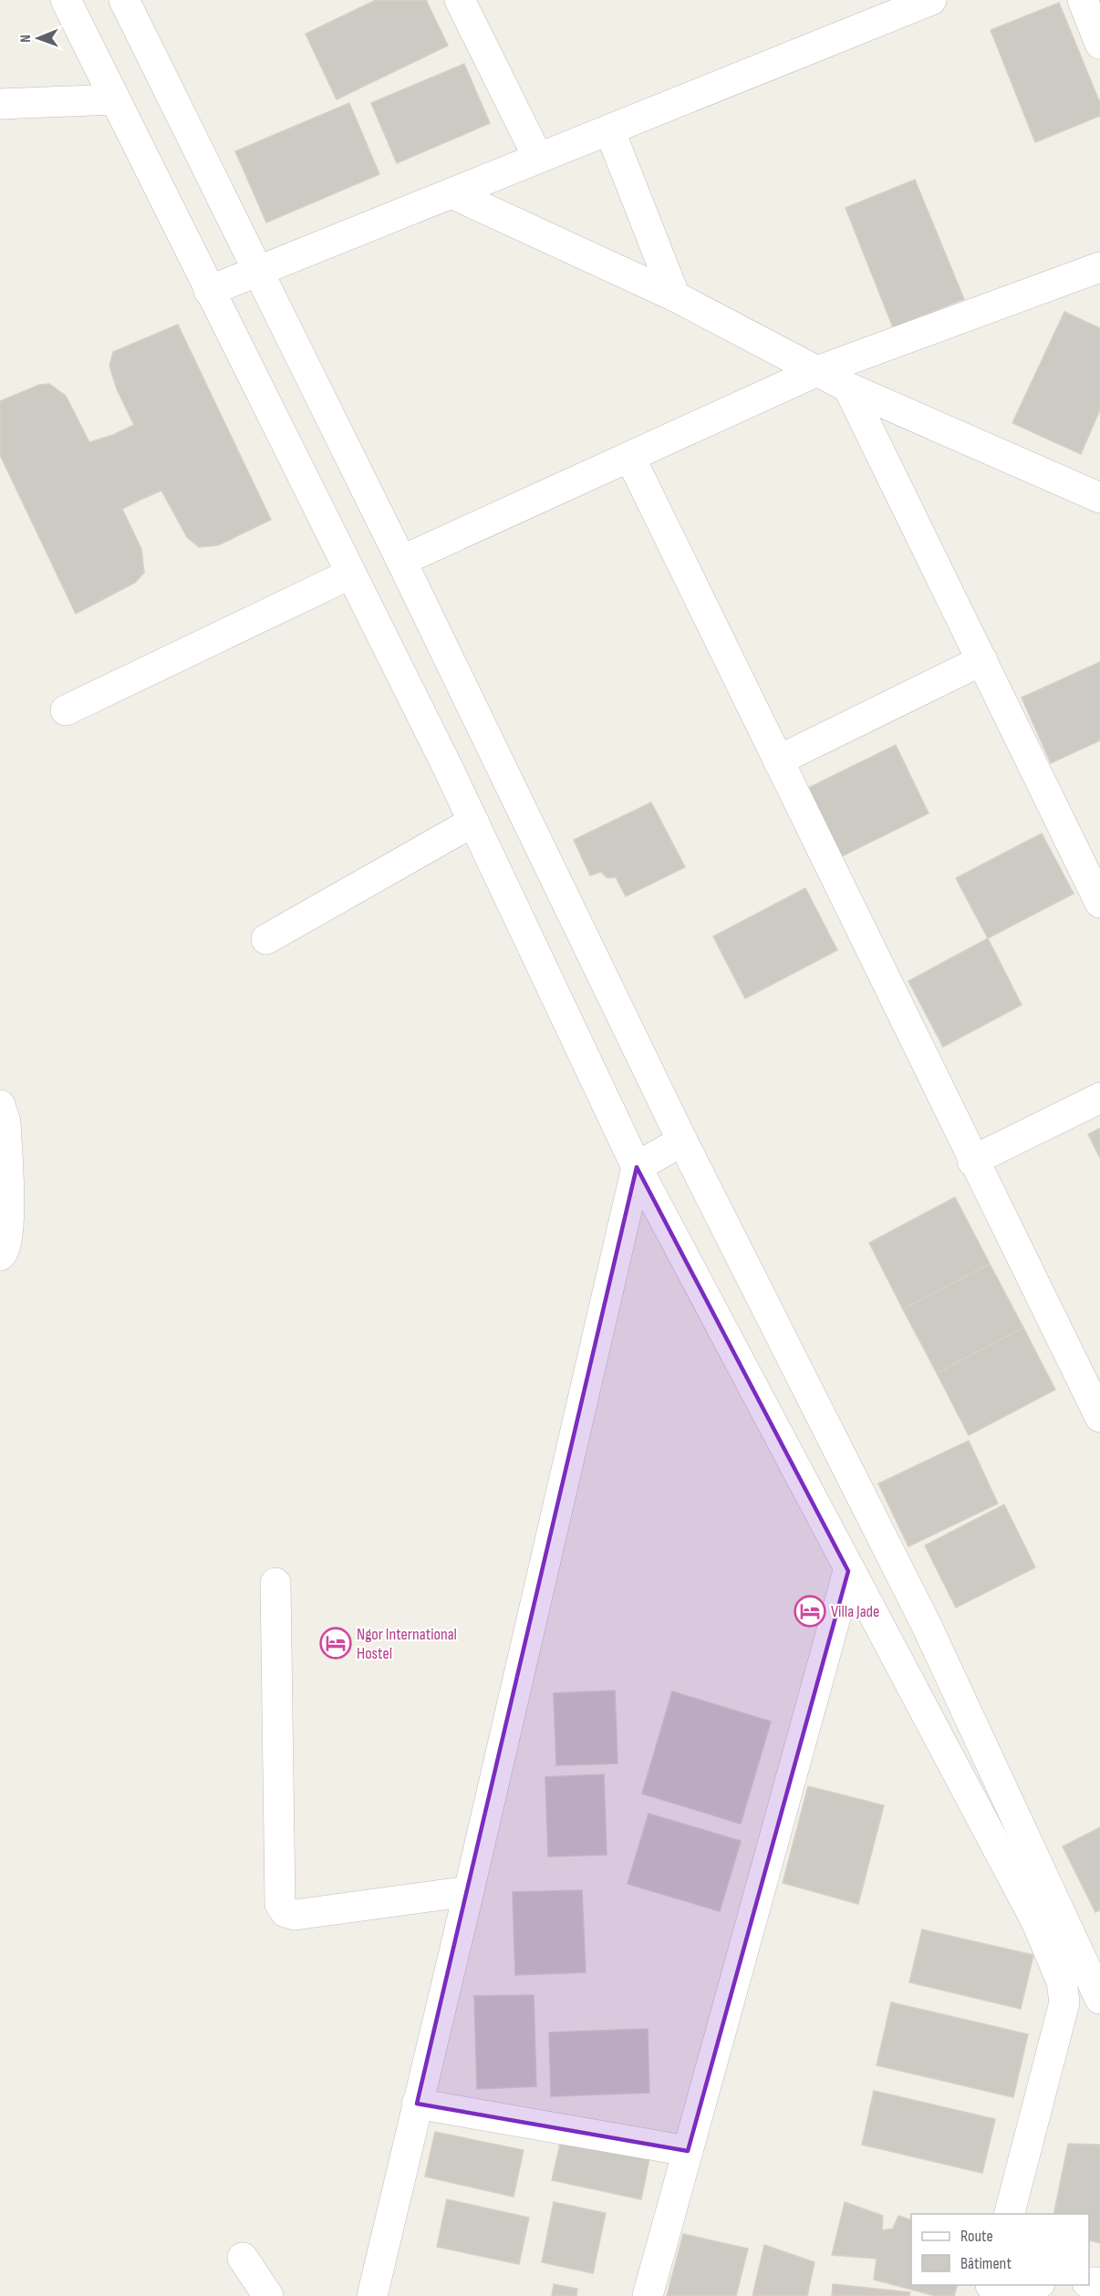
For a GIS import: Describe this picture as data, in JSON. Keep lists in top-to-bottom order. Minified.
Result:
{"places":{"hotel":["Villa Jade","Ngor International Hostel"]},"legend":["Route","Bâtiment"],"north":"left"}
